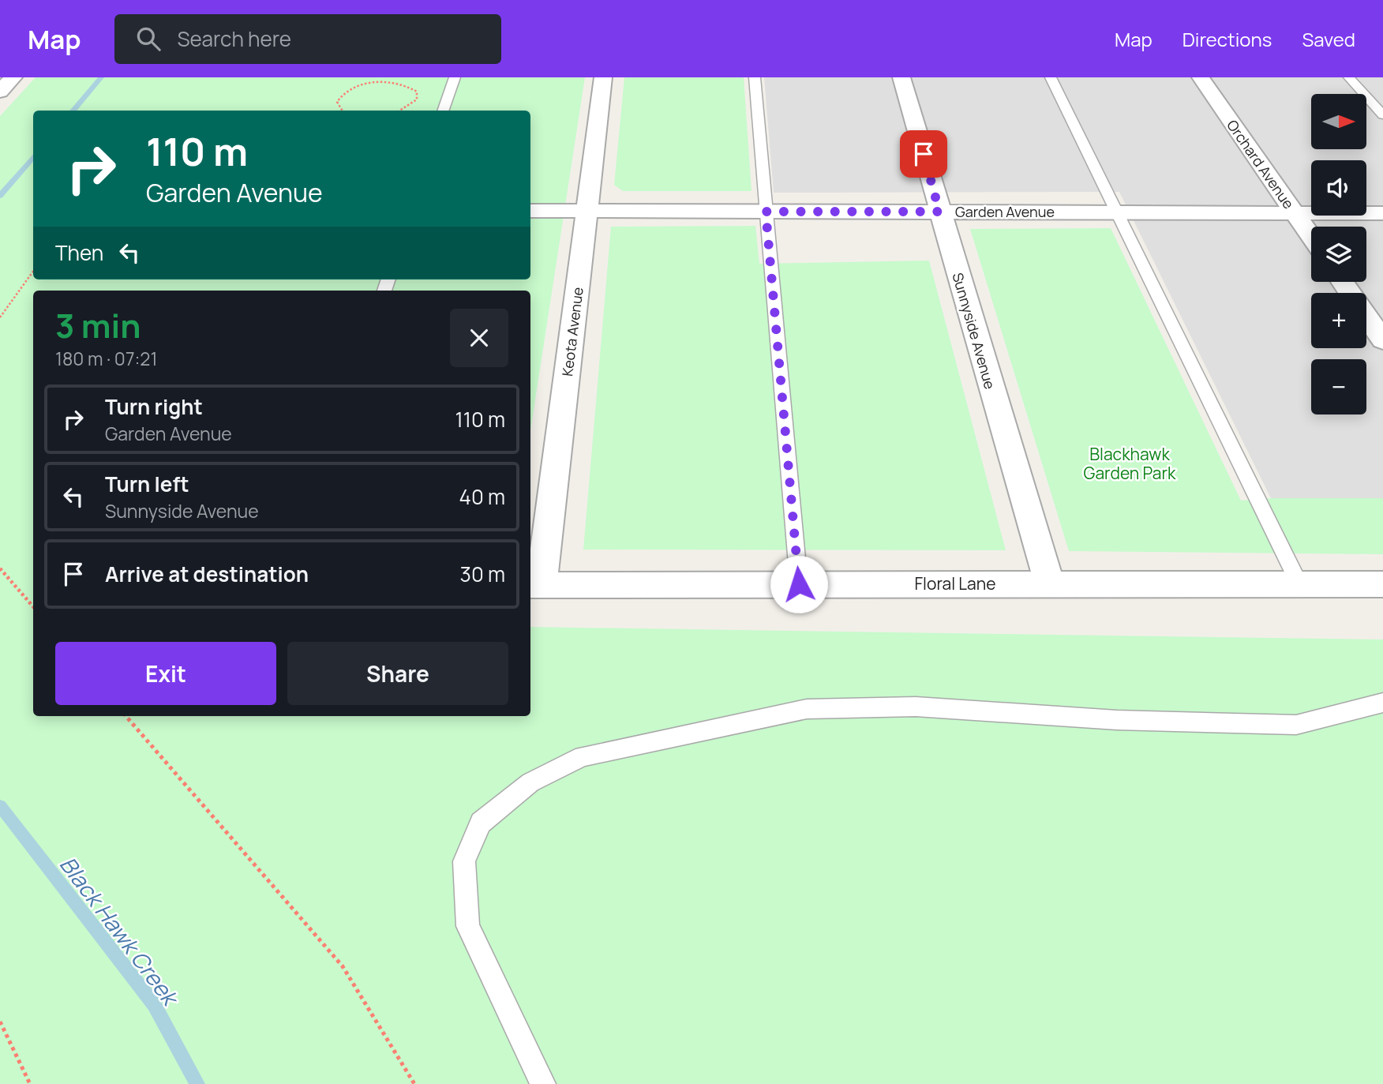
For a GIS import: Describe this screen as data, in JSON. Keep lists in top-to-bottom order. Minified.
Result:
{"streets":{"street":["Orchard Avenue","Garden Avenue","Sunnyside Avenue","Keota Avenue","Floral Lane"]},"crossings":[["Orchard Avenue","Garden Avenue"],["Garden Avenue","Sunnyside Avenue"],["Garden Avenue","Keota Avenue"],["Sunnyside Avenue","Floral Lane"],["Keota Avenue","Floral Lane"]],"water":["Black Hawk Creek"],"parks":["Blackhawk Garden Park"],"north":"right","page":{"header":"Map","search":"Search here","nav":["Map","Directions","Saved"],"map_buttons":["+","−"],"turn":["110 m","Garden Avenue"],"then":"Then","heading":["3 min","180 m · 07:21"],"list":[{"name":"Turn right","note":"Garden Avenue","value":"110 m"},{"name":"Turn left","note":"Sunnyside Avenue","value":"40 m"},{"name":"Arrive at destination","value":"30 m"}],"buttons":["Exit","Share"]}}
